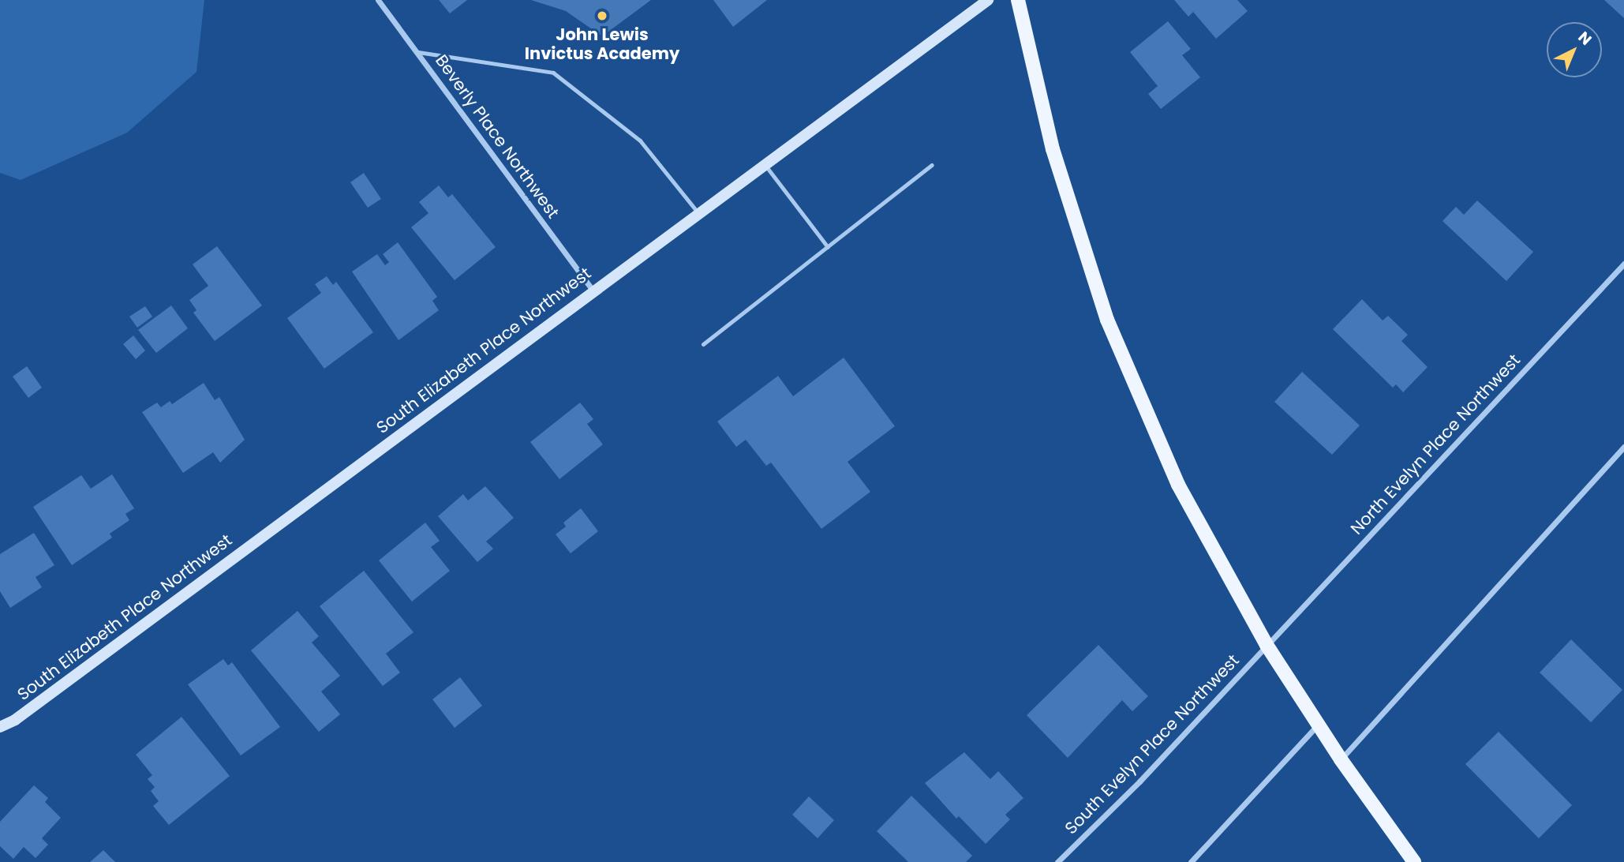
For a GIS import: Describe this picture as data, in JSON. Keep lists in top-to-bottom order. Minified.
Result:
{"streets":{"street":["Beverly Place Northwest","South Elizabeth Place Northwest","North Evelyn Place Northwest","South Evelyn Place Northwest"]},"crossings":[["Beverly Place Northwest","South Elizabeth Place Northwest"],["North Evelyn Place Northwest","South Evelyn Place Northwest"]],"places":["John Lewis Invictus Academy"],"north":"top right"}
